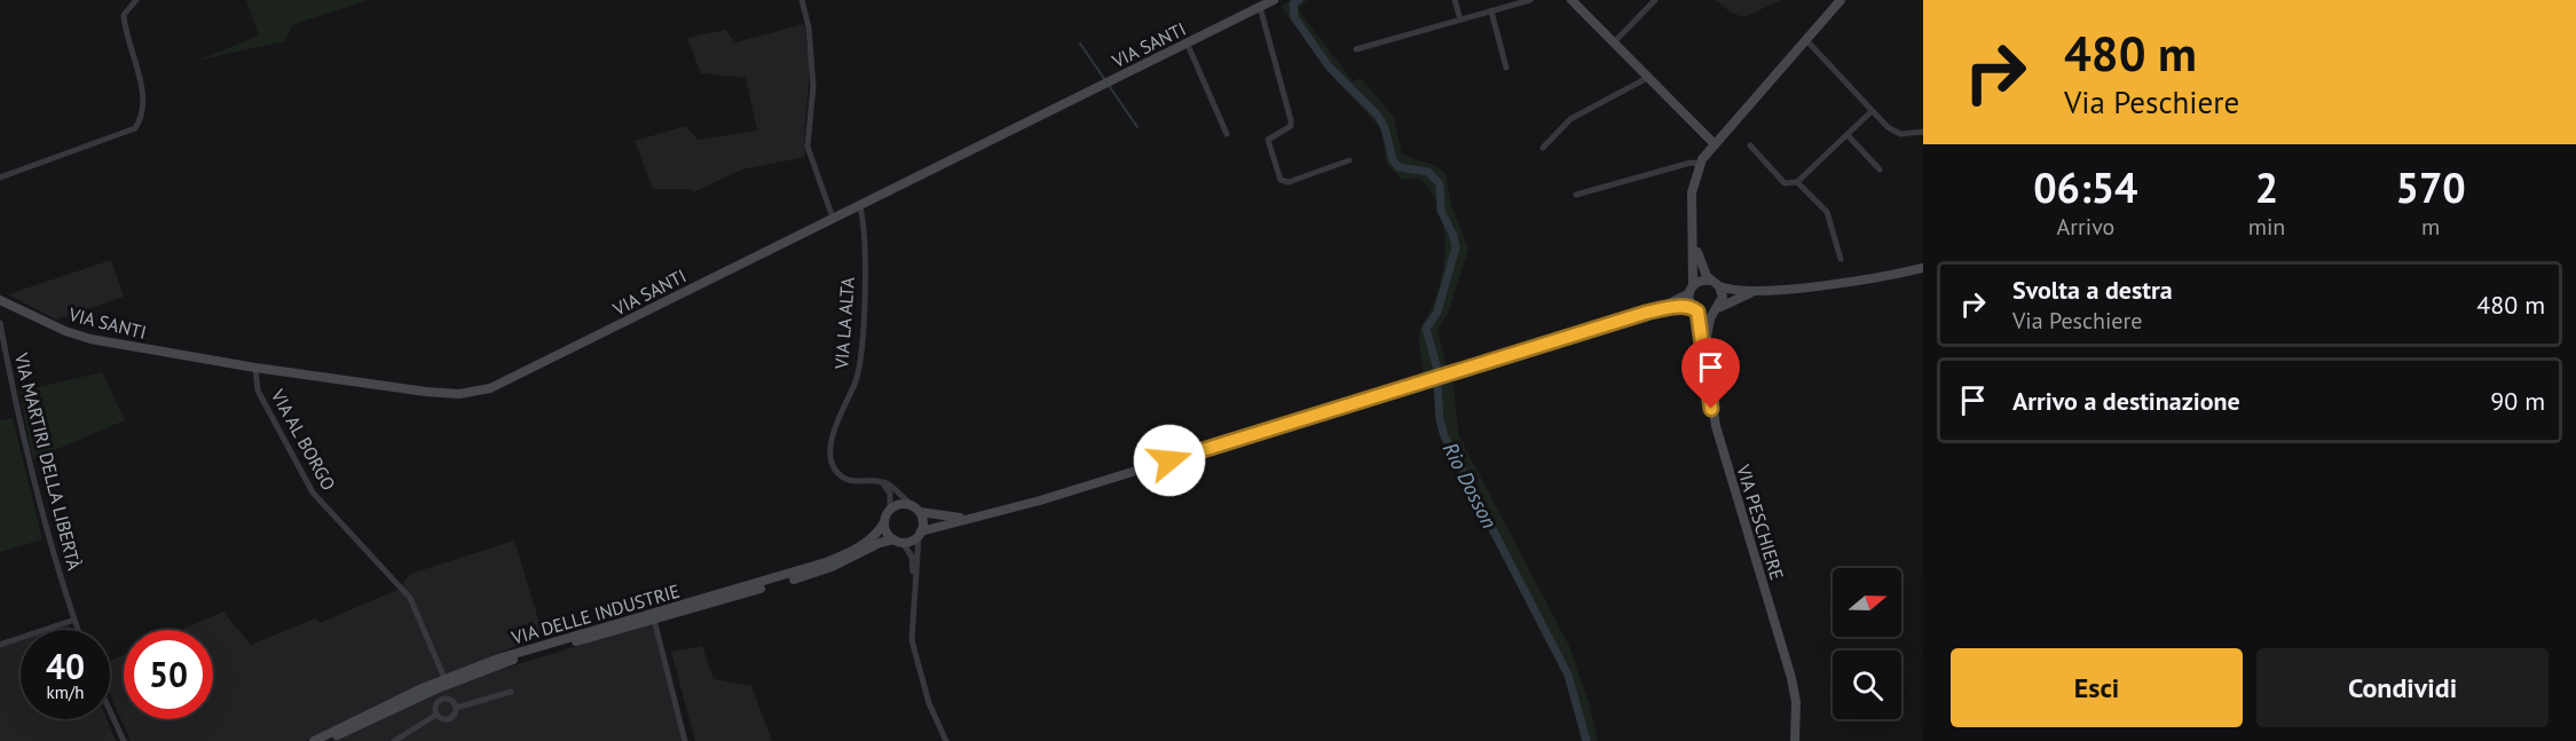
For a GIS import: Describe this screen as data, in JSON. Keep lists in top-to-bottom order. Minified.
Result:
{"streets":{"street":["VIA SANTI","VIA LA ALTA","VIA AL BORGO","VIA MARTIRI DELLA LIBERTÀ","VIA PESCHIERE","VIA DELLE INDUSTRIE"]},"crossings":[["VIA SANTI","VIA LA ALTA"],["VIA SANTI","VIA AL BORGO"],["VIA AL BORGO","VIA DELLE INDUSTRIE"]],"water":["Rio Dosson"],"north":"right","page":{"turn":["480 m","Via Peschiere"],"eta":["06:54","Arrivo","2","min","570","m"],"list":[{"name":"Svolta a destra","note":"Via Peschiere","value":"480 m"},{"name":"Arrivo a destinazione","value":"90 m"}],"speed":"40 km/h","limit":"50","buttons":["Esci","Condividi"]}}
